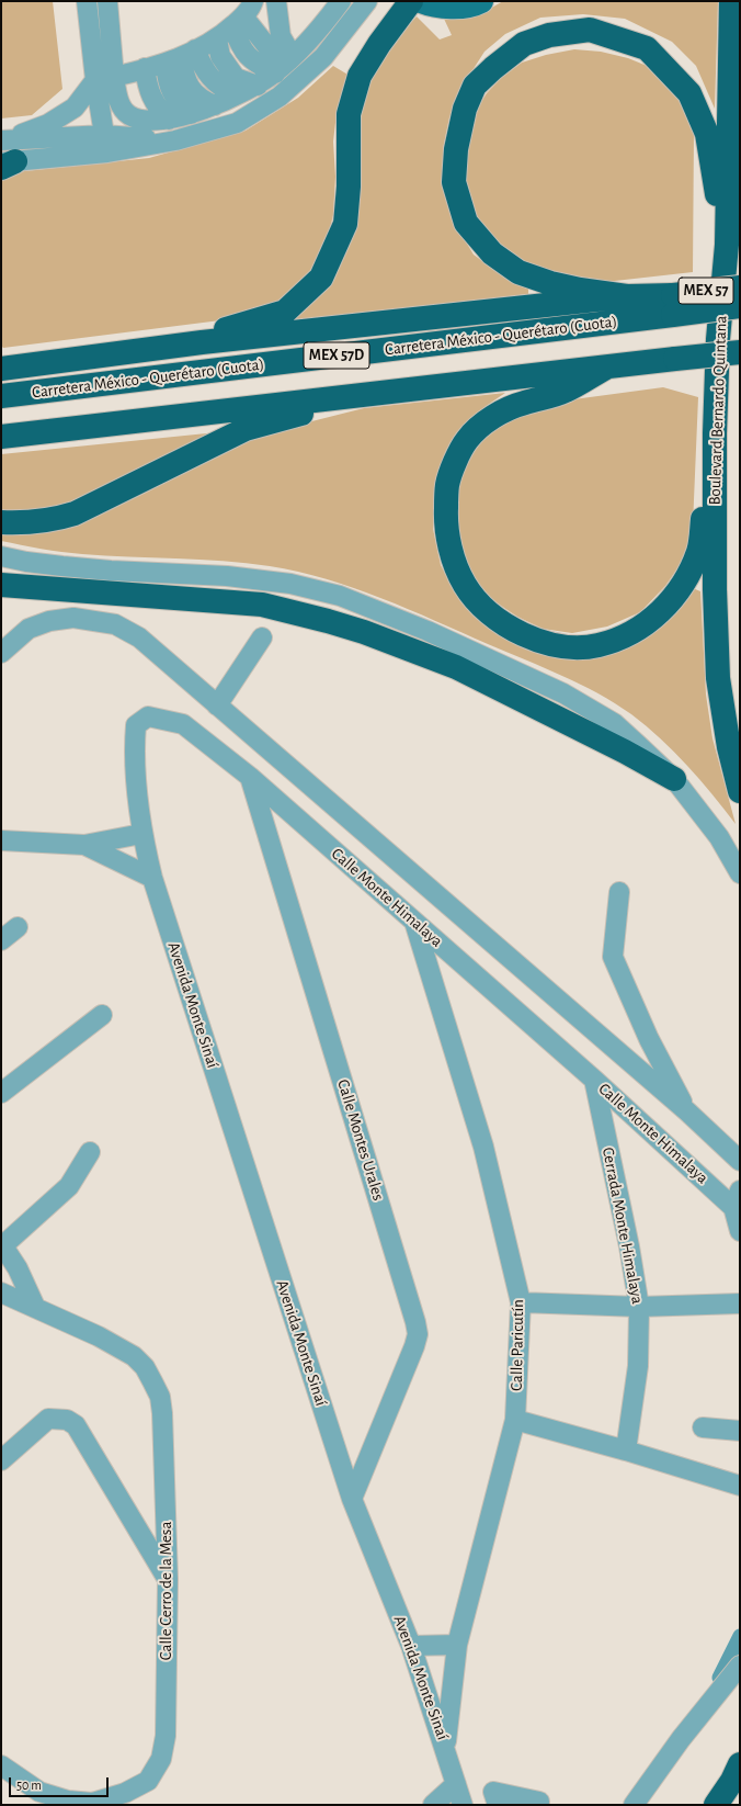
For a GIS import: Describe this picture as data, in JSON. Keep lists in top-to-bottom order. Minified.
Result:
{"streets":{"highway":["MEX 57","Carretera México - Querétaro (Cuota)","MEX 57D","Boulevard Bernardo Quintana"],"street":["Calle Monte Himalaya","Avenida Monte Sinaí","Calle Montes Urales","Cerrada Monte Himalaya","Calle Paricutín","Calle Cerro de la Mesa"]},"crossings":[["Calle Monte Himalaya","Avenida Monte Sinaí"],["Calle Monte Himalaya","Calle Montes Urales"],["Calle Monte Himalaya","Cerrada Monte Himalaya"],["Calle Monte Himalaya","Calle Paricutín"],["Avenida Monte Sinaí","Calle Montes Urales"],["Avenida Monte Sinaí","Calle Paricutín"]],"scale_bar":"50 m"}
